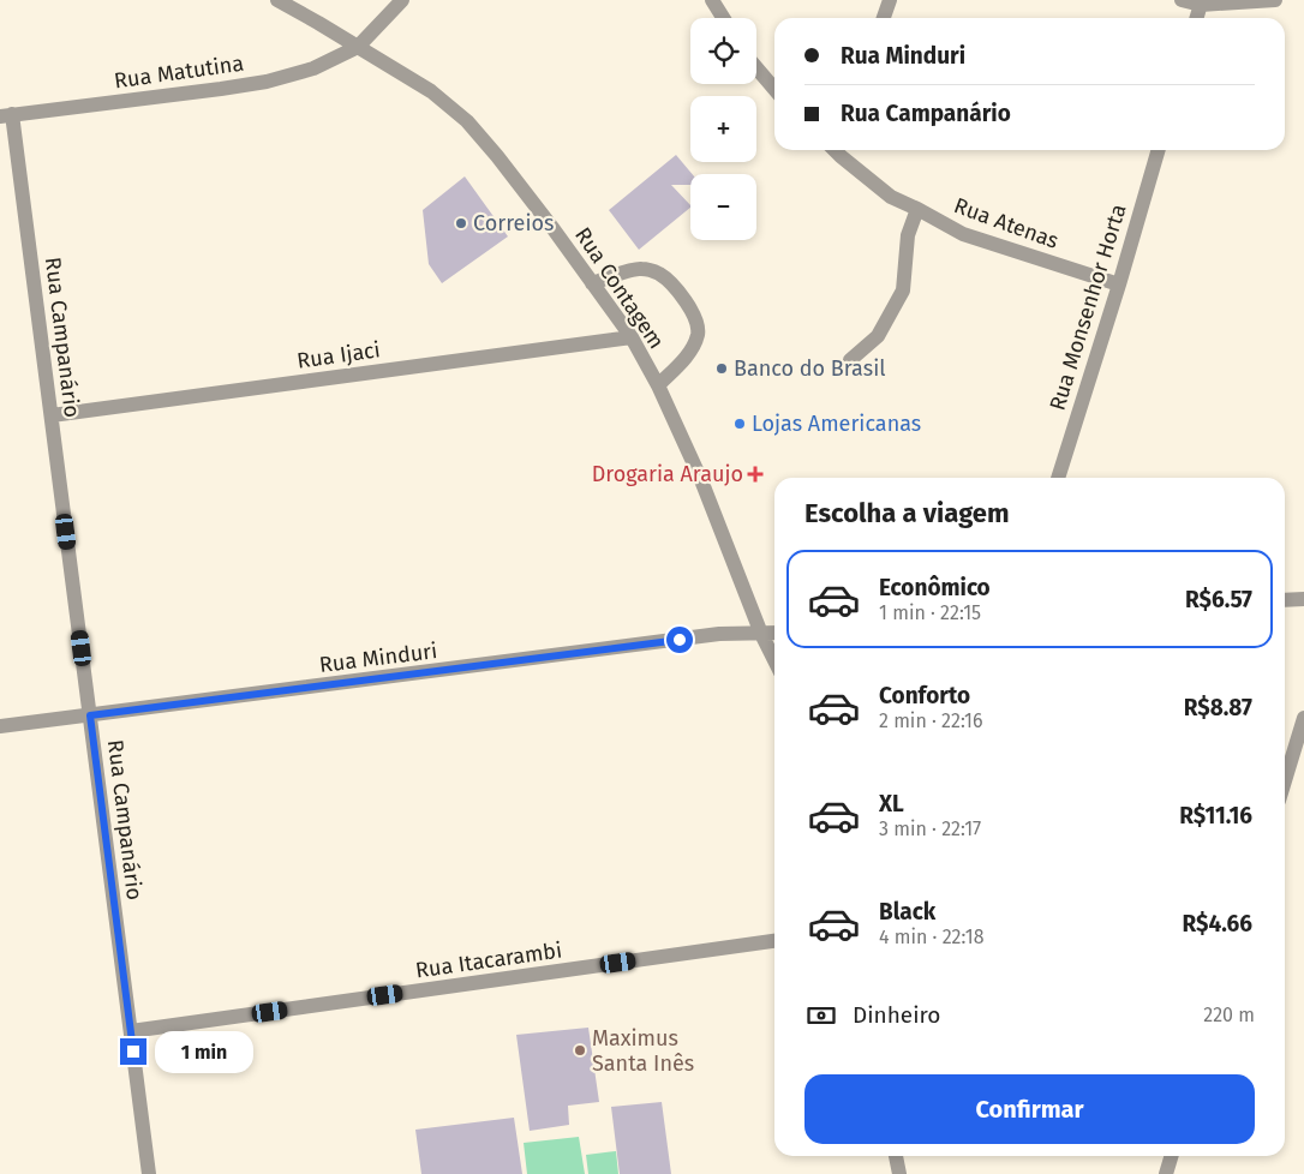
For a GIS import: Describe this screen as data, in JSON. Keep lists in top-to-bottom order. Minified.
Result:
{"streets":{"street":["Rua Matutina","Rua Atenas","Rua Contagem","Rua Monsenhor Horta","Rua Campanário","Rua Ijaci","Rua Minduri","Rua Itacarambi"]},"crossings":[["Rua Matutina","Rua Contagem"],["Rua Matutina","Rua Campanário"],["Rua Atenas","Rua Monsenhor Horta"],["Rua Contagem","Rua Ijaci"],["Rua Contagem","Rua Minduri"],["Rua Campanário","Rua Ijaci"],["Rua Campanário","Rua Minduri"],["Rua Campanário","Rua Itacarambi"]],"places":{"other":["Correios","Banco do Brasil","Lojas Americanas","Maximus Santa Inês"],"health":["Drogaria Araujo"]},"page":{"map_buttons":["+","−"],"banner":["Rua Minduri","Rua Campanário"],"heading":"Escolha a viagem","list":[{"name":"Econômico","note":"1 min · 22:15","value":"R$6.57"},{"name":"Conforto","note":"2 min · 22:16","value":"R$8.87"},{"name":"XL","note":"3 min · 22:17","value":"R$11.16"},{"name":"Black","note":"4 min · 22:18","value":"R$4.66"}],"pay":["Dinheiro","220 m"],"bubble":"1 min","buttons":"Confirmar"}}
